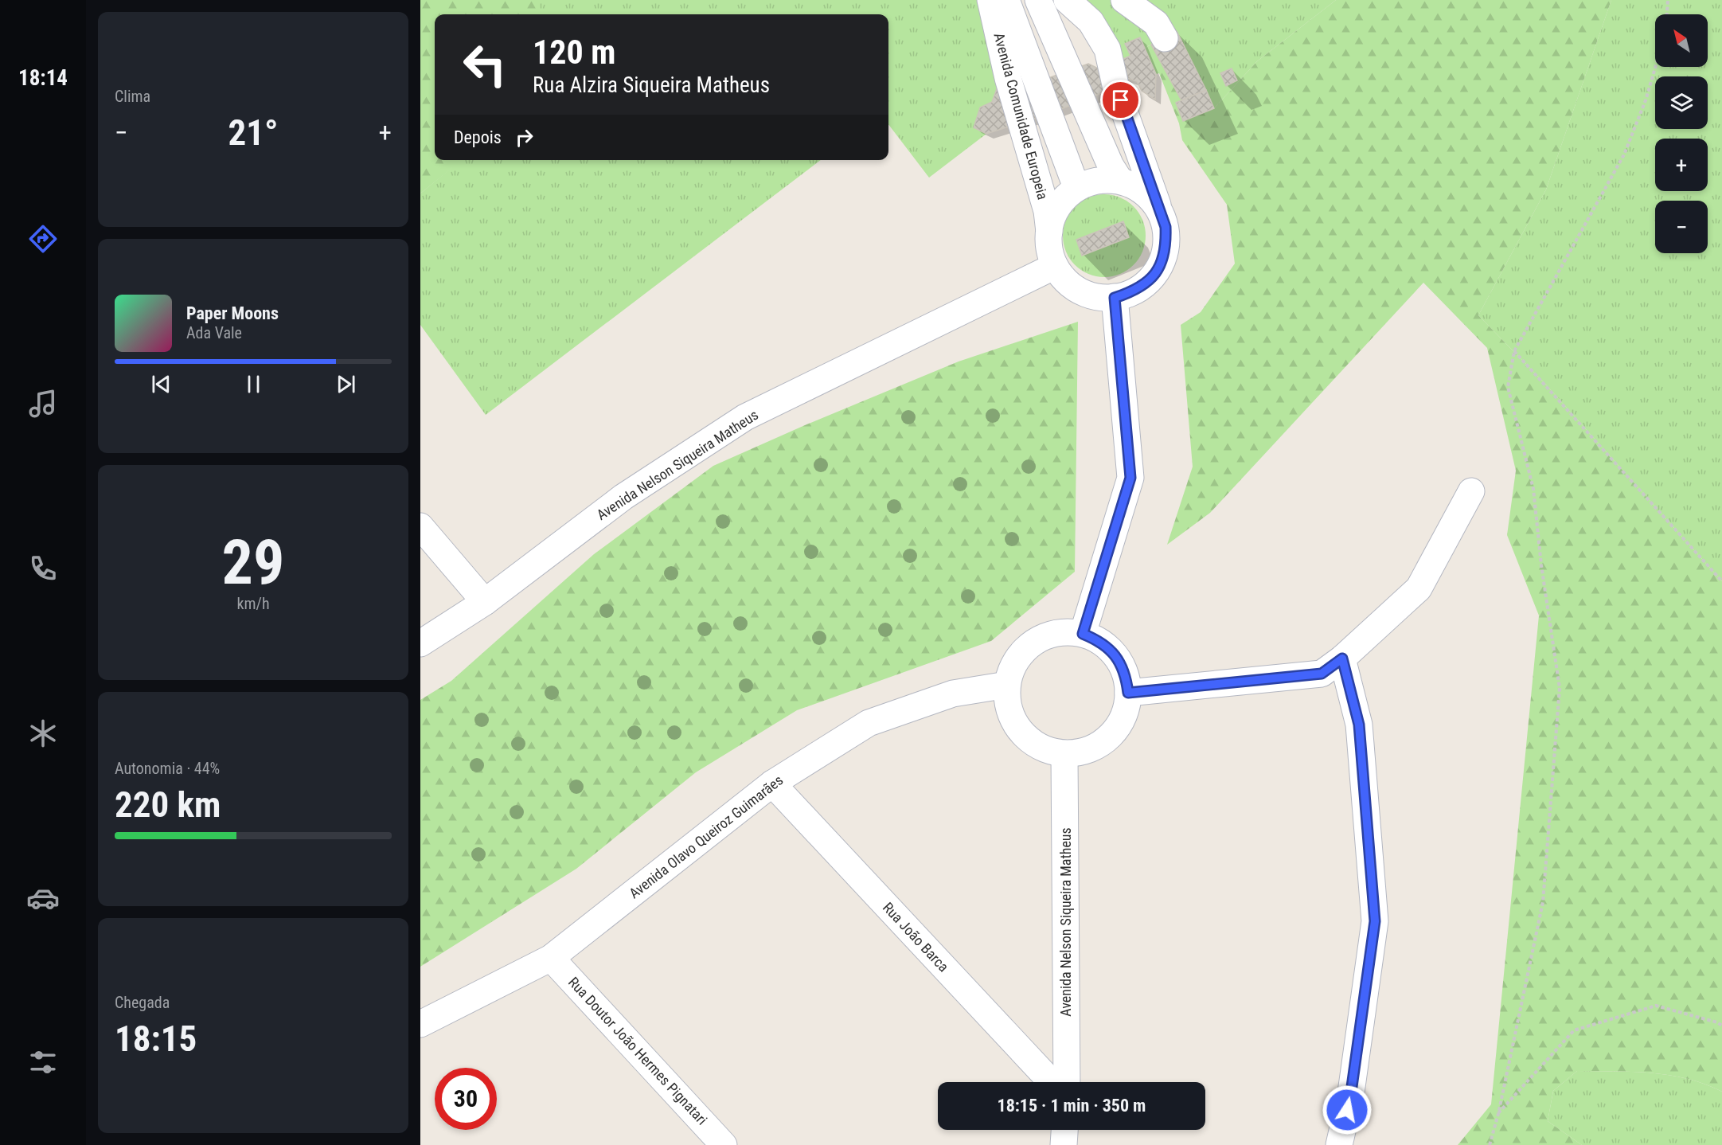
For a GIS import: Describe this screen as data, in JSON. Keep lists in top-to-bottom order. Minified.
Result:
{"streets":{"street":["Avenida Comunidade Europeia","Avenida Nelson Siqueira Matheus","Avenida Olavo Queiroz Guimarães","Rua João Barca","Rua Doutor João Hermes Pignatari"]},"crossings":[["Avenida Comunidade Europeia","Avenida Nelson Siqueira Matheus"],["Avenida Nelson Siqueira Matheus","Avenida Olavo Queiroz Guimarães"],["Avenida Olavo Queiroz Guimarães","Rua João Barca"],["Avenida Olavo Queiroz Guimarães","Rua Doutor João Hermes Pignatari"]],"north":"top left","page":{"tabs":"18:14","tile":["Clima",["29","km/h"],["Autonomia · 44%","220 km"],["Chegada","18:15"]],"map_buttons":["+","−"],"turn":["120 m","Rua Alzira Siqueira Matheus"],"heat":["−","21°","+"],"then":"Depois","song":["Paper Moons","Ada Vale"],"limit":"30","trip":"18:15 · 1 min · 350 m"}}
